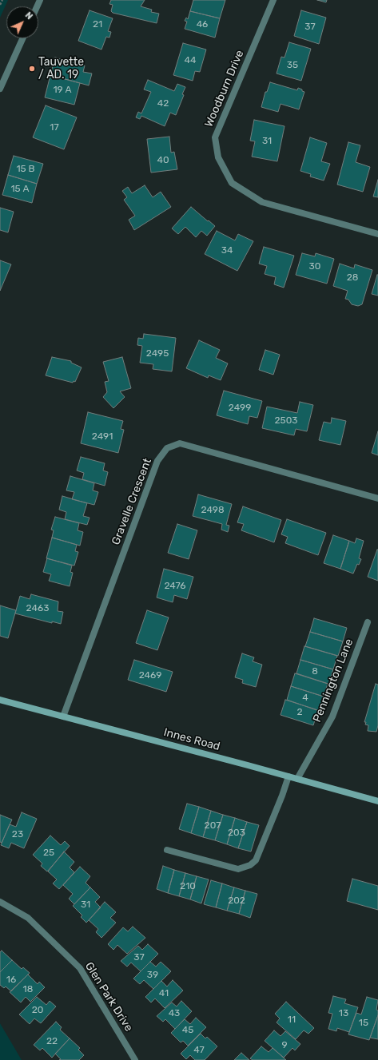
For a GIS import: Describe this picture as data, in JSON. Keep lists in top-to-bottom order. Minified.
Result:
{"streets":{"street":["Woodburn Drive","Gravelle Crescent","Pennington Lane","Innes Road","Glen Park Drive"]},"crossings":[["Gravelle Crescent","Innes Road"],["Pennington Lane","Innes Road"]],"places":["Tauvette / AD. 19"],"house_numbers":["21","46","37","44","35","19 A","42","17","31","40","15 B","15 A","34","30","28","2495","2499","2503","2491","2498","2476","2463","8","2469","4","2","207","203","23","25","210","202","31","37","39","16","18","41","20","43","13","11","15","45","22","9","47"],"north":"top right"}
